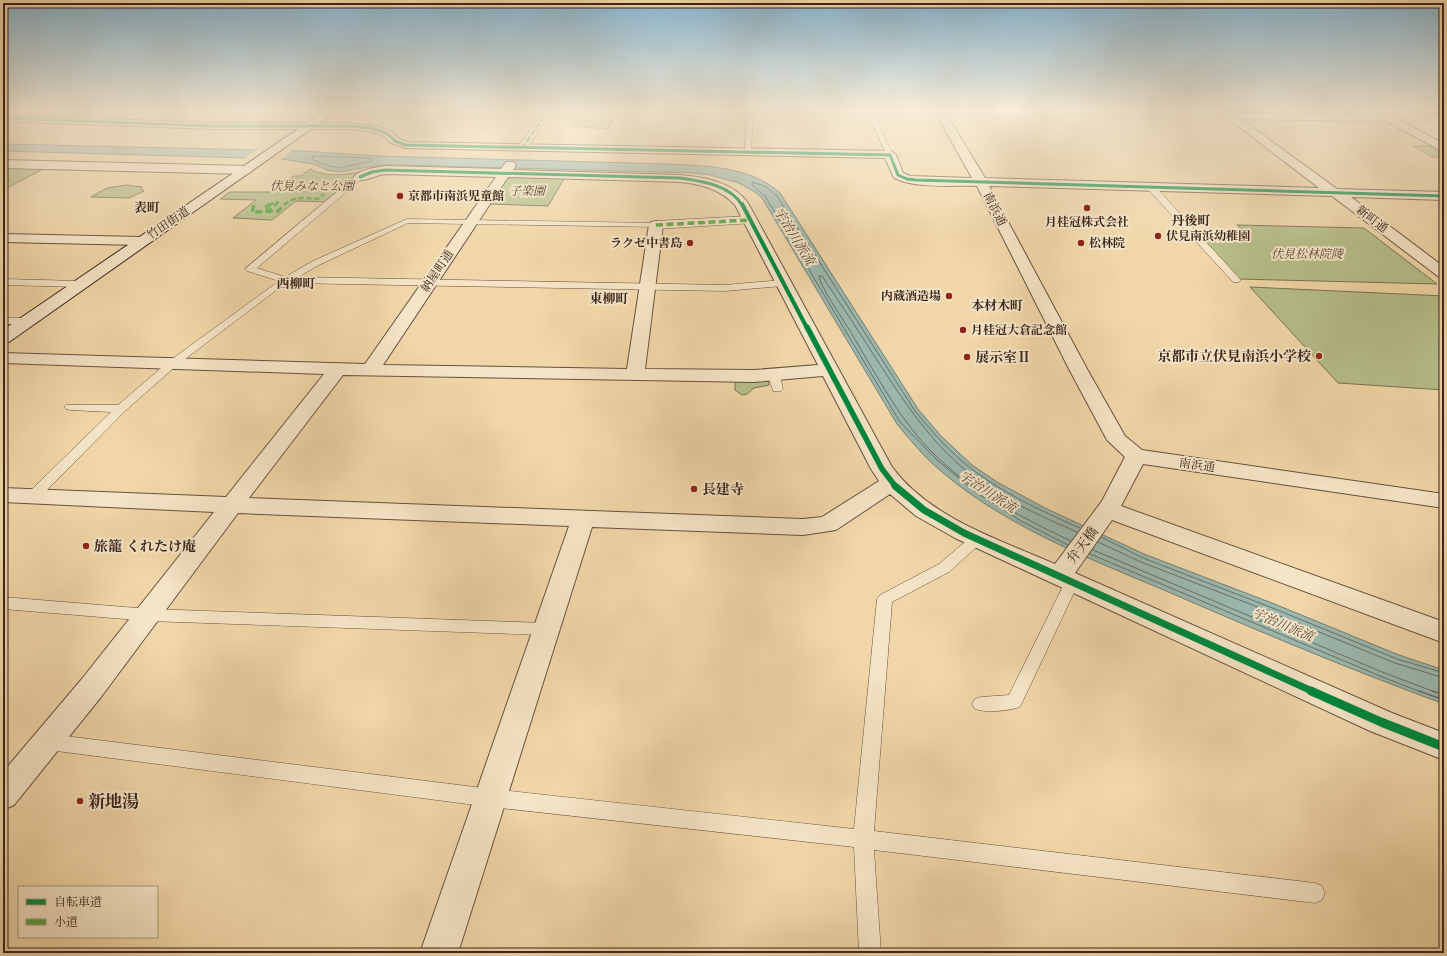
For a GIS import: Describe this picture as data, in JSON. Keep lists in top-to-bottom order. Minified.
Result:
{"streets":{"street":["南浜通","新町通","竹田街道","納屋町通","弁天橋"]},"crossings":[["南浜通","弁天橋"]],"districts":["表町","丹後町","西柳町","東柳町","本材木町"],"water":["宇治川派流"],"parks":["伏見みなと公園","子楽園","伏見松林院陵"],"places":["京都市南浜児童館","月桂冠株式会社","伏見南浜幼稚園","ラクゼ中書島","松林院","内蔵酒造場","月桂冠大倉記念館","京都市立伏見南浜小学校","展示室Ⅱ","長建寺","旅籠 くれたけ庵","新地湯"],"legend":["自転車道","小道"]}
